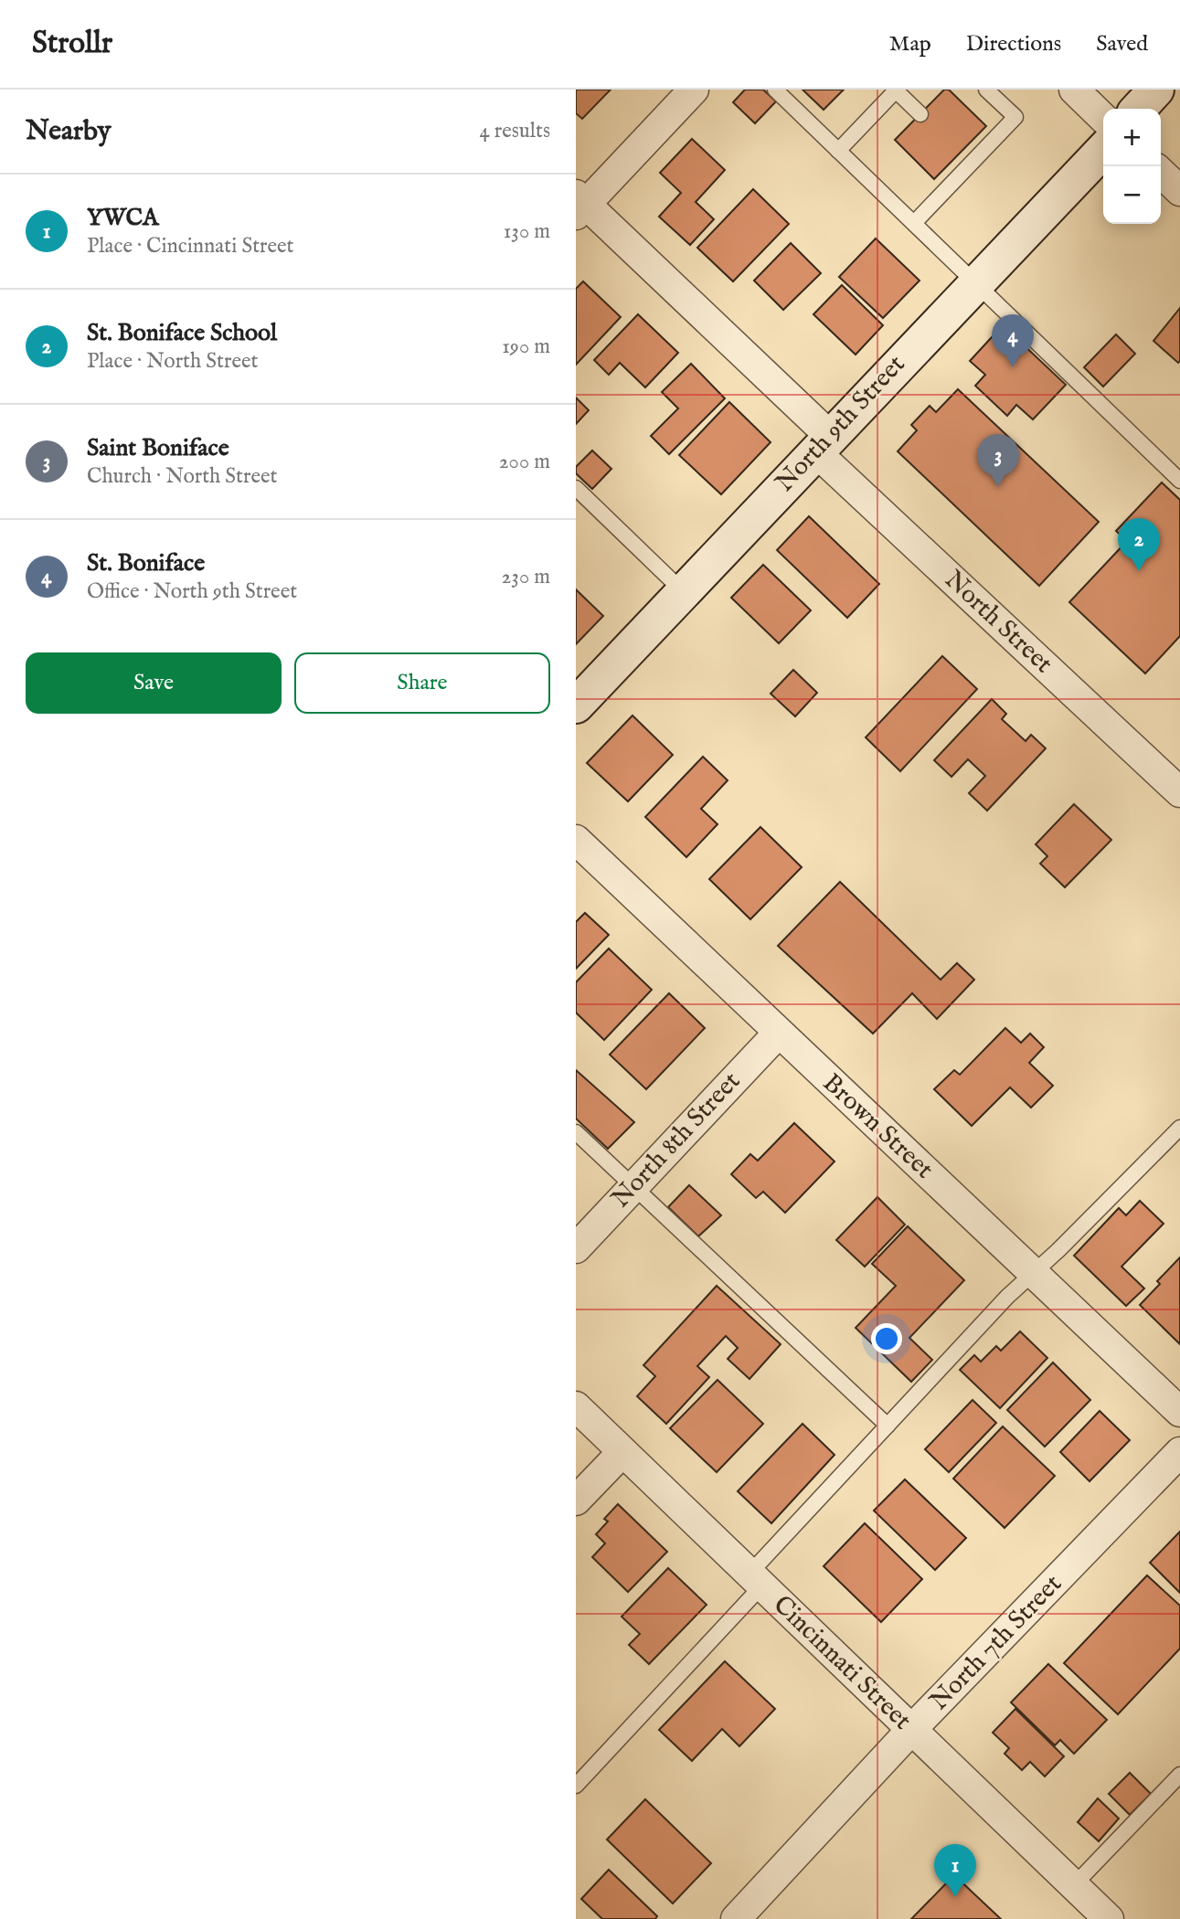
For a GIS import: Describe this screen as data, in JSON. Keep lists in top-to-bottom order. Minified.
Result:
{"streets":{"main road":["North 9th Street"],"street":["North Street","Brown Street","North 8th Street","North 7th Street","Cincinnati Street"]},"crossings":[["North 9th Street","North Street"],["Brown Street","North 8th Street"],["North 7th Street","Cincinnati Street"]],"page":{"header":"Strollr","nav":["Map","Directions","Saved"],"heading":["Nearby","4 results"],"map_buttons":["+","−"],"list":[{"mark":"1","name":"YWCA","note":"Place · Cincinnati Street","value":"130 m"},{"mark":"2","name":"St. Boniface School","note":"Place · North Street","value":"190 m"},{"mark":"3","name":"Saint Boniface","note":"Church · North Street","value":"200 m"},{"mark":"4","name":"St. Boniface","note":"Office · North 9th Street","value":"230 m"}],"pins":["4","3","2","1"],"buttons":["Save","Share"]}}
